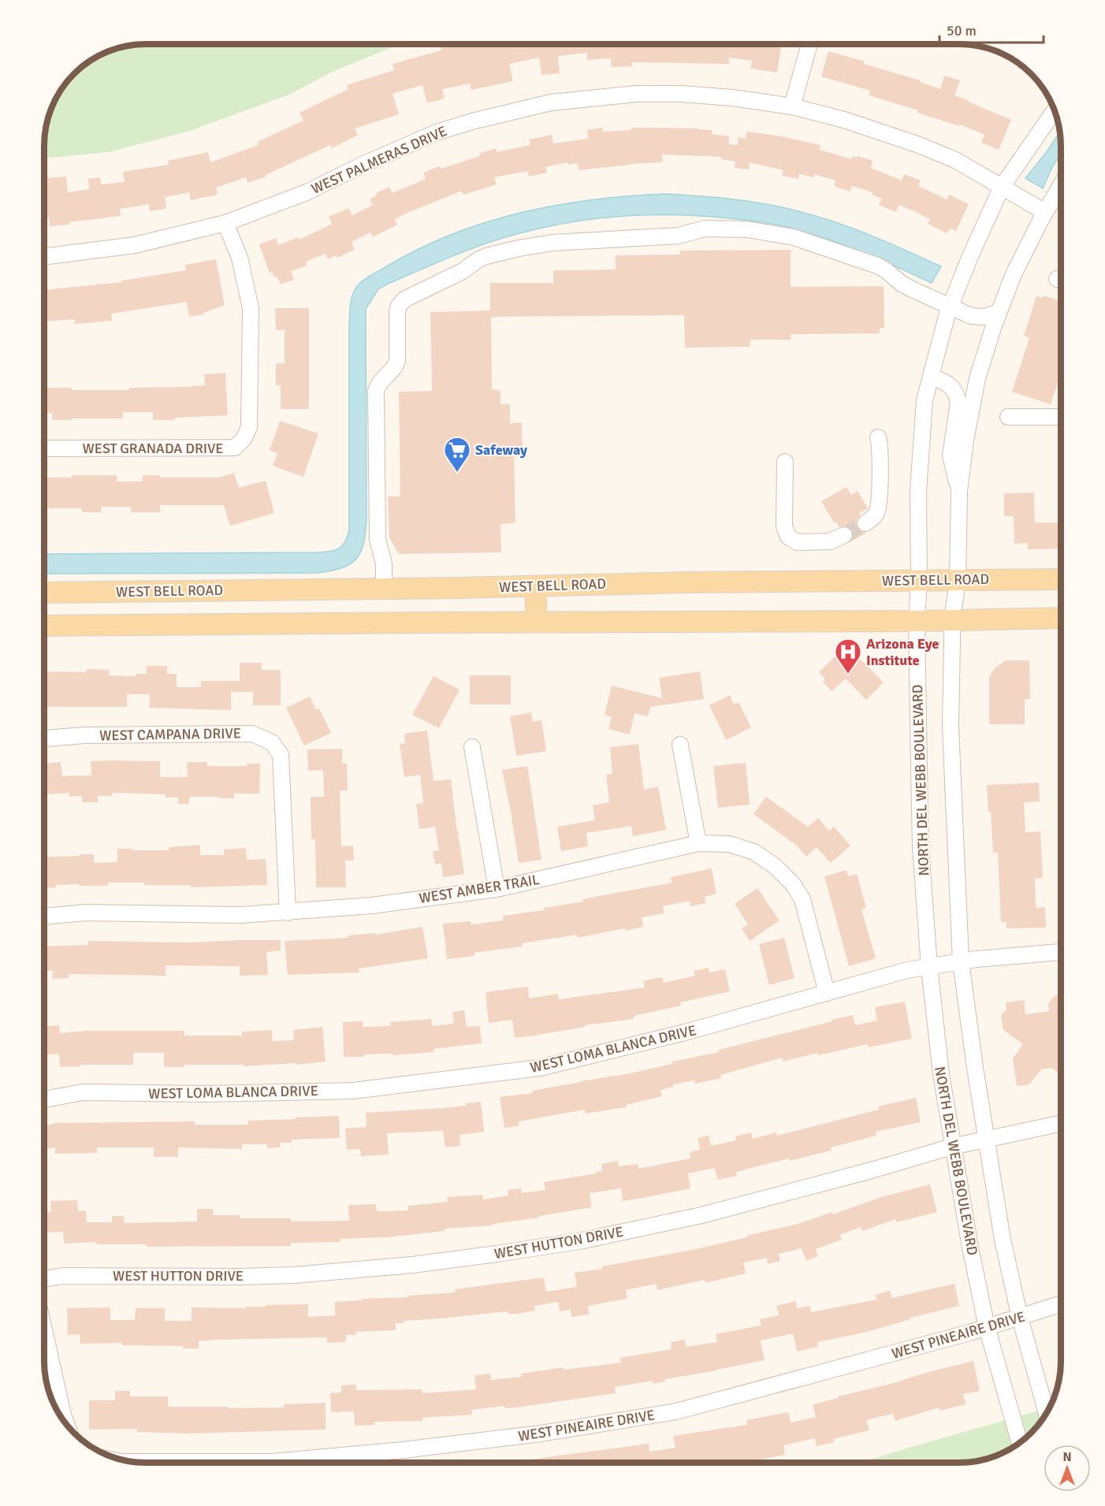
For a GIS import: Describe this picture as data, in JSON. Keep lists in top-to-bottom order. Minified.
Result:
{"streets":{"main road":["WEST BELL ROAD"],"street":["WEST PALMERAS DRIVE","WEST GRANADA DRIVE","WEST CAMPANA DRIVE","NORTH DEL WEBB BOULEVARD","WEST AMBER TRAIL","WEST LOMA BLANCA DRIVE","WEST HUTTON DRIVE","WEST PINEAIRE DRIVE"]},"crossings":[["WEST PALMERAS DRIVE","WEST GRANADA DRIVE"],["WEST PALMERAS DRIVE","NORTH DEL WEBB BOULEVARD"],["WEST BELL ROAD","NORTH DEL WEBB BOULEVARD"],["WEST CAMPANA DRIVE","WEST AMBER TRAIL"],["NORTH DEL WEBB BOULEVARD","WEST LOMA BLANCA DRIVE"],["NORTH DEL WEBB BOULEVARD","WEST HUTTON DRIVE"],["NORTH DEL WEBB BOULEVARD","WEST PINEAIRE DRIVE"],["WEST AMBER TRAIL","WEST LOMA BLANCA DRIVE"]],"places":{"supermarket":["Safeway"],"hospital":["Arizona Eye Institute"]},"scale_bar":"50 m","north":"top"}
